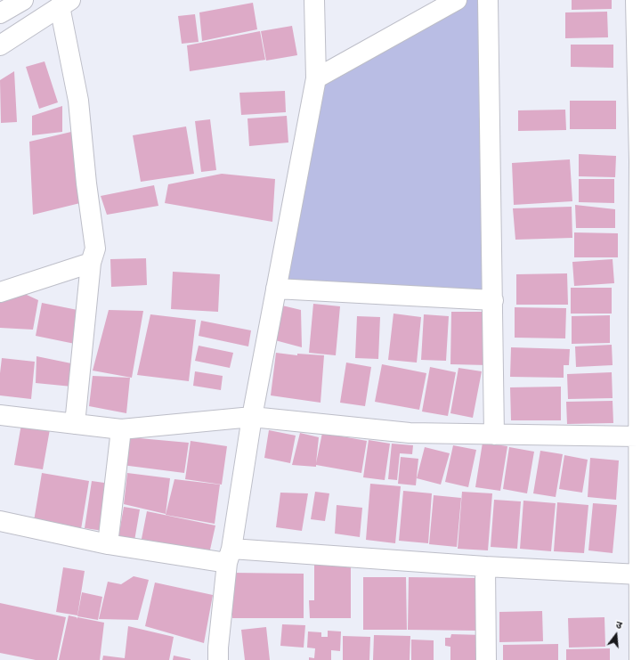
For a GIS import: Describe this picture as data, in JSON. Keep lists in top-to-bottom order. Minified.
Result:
{"north":"top"}
